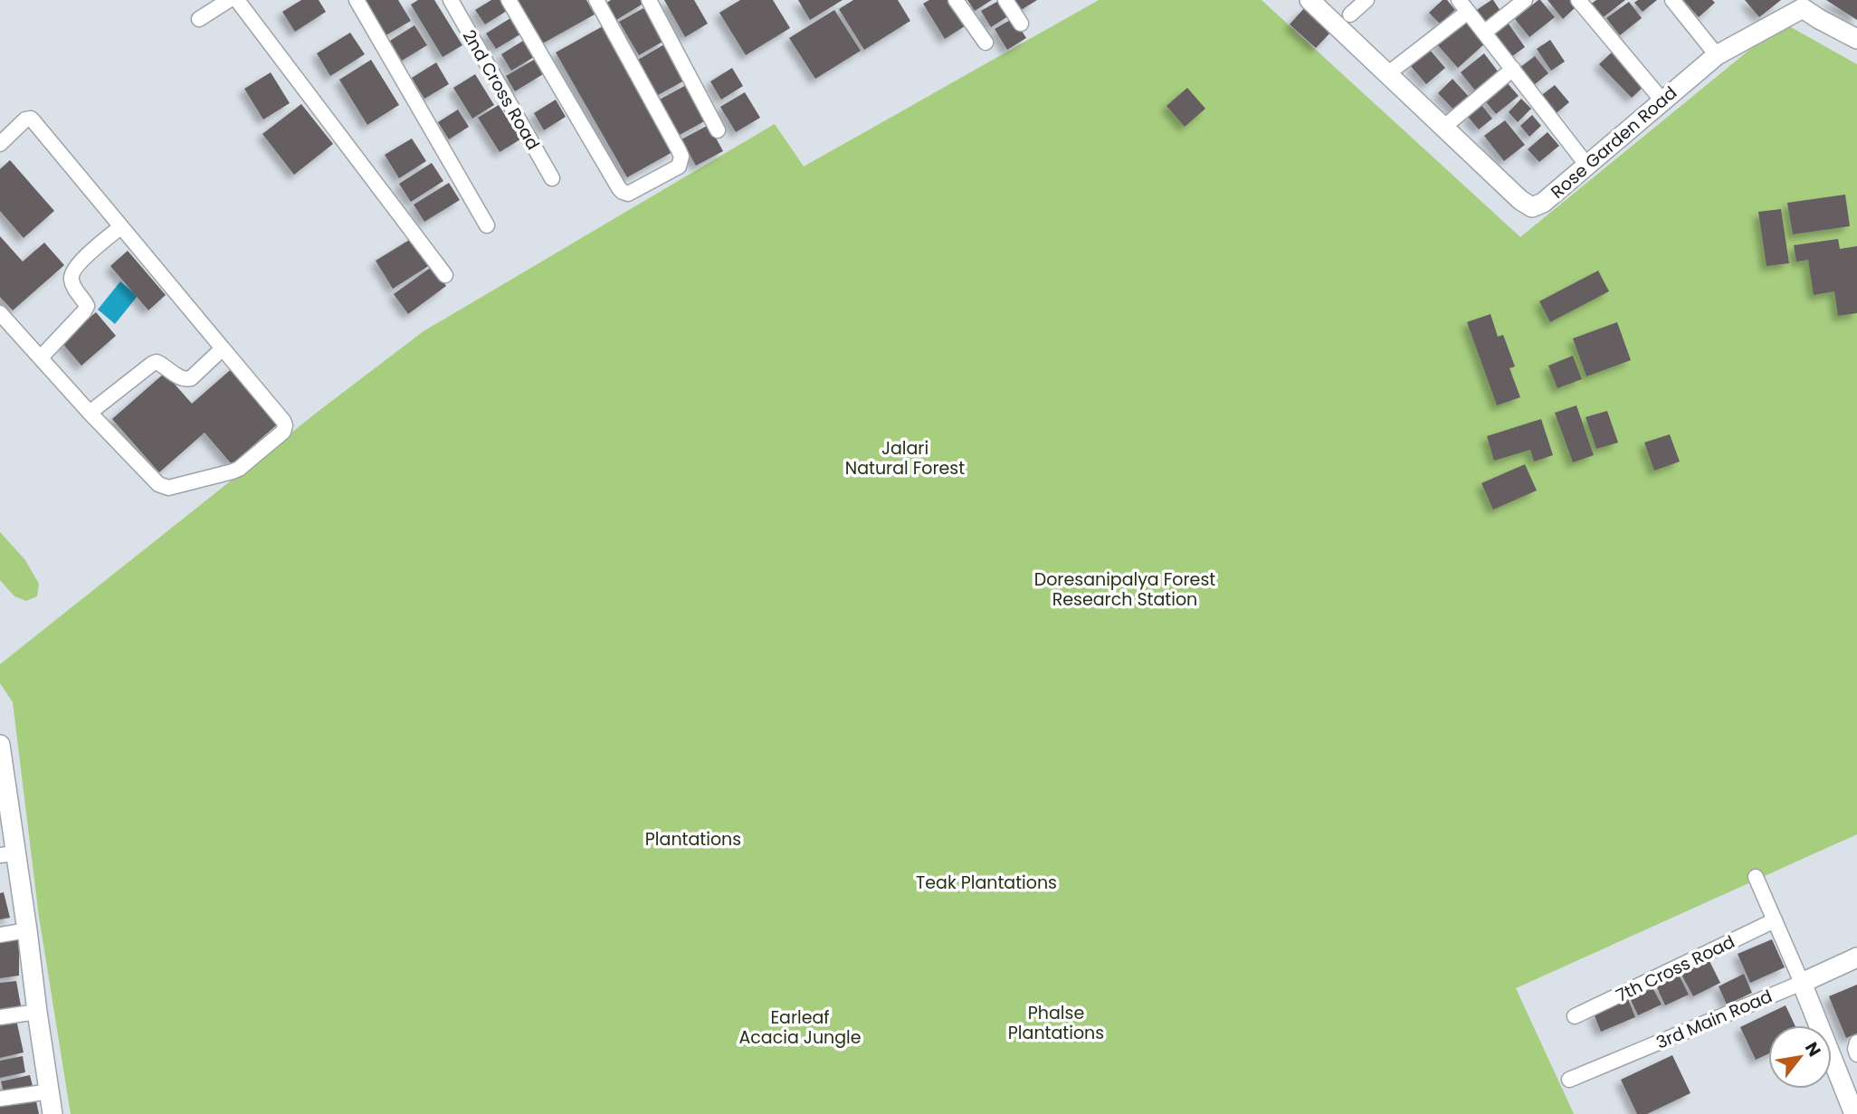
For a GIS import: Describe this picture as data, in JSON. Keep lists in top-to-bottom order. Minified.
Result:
{"streets":{"street":["2nd Cross Road","Rose Garden Road","7th Cross Road","3rd Main Road"]},"parks":["Jalari Natural Forest","Doresanipalya Forest Research Station","Plantations","Teak Plantations","Phalse Plantations","Earleaf Acacia Jungle"],"north":"top right"}
